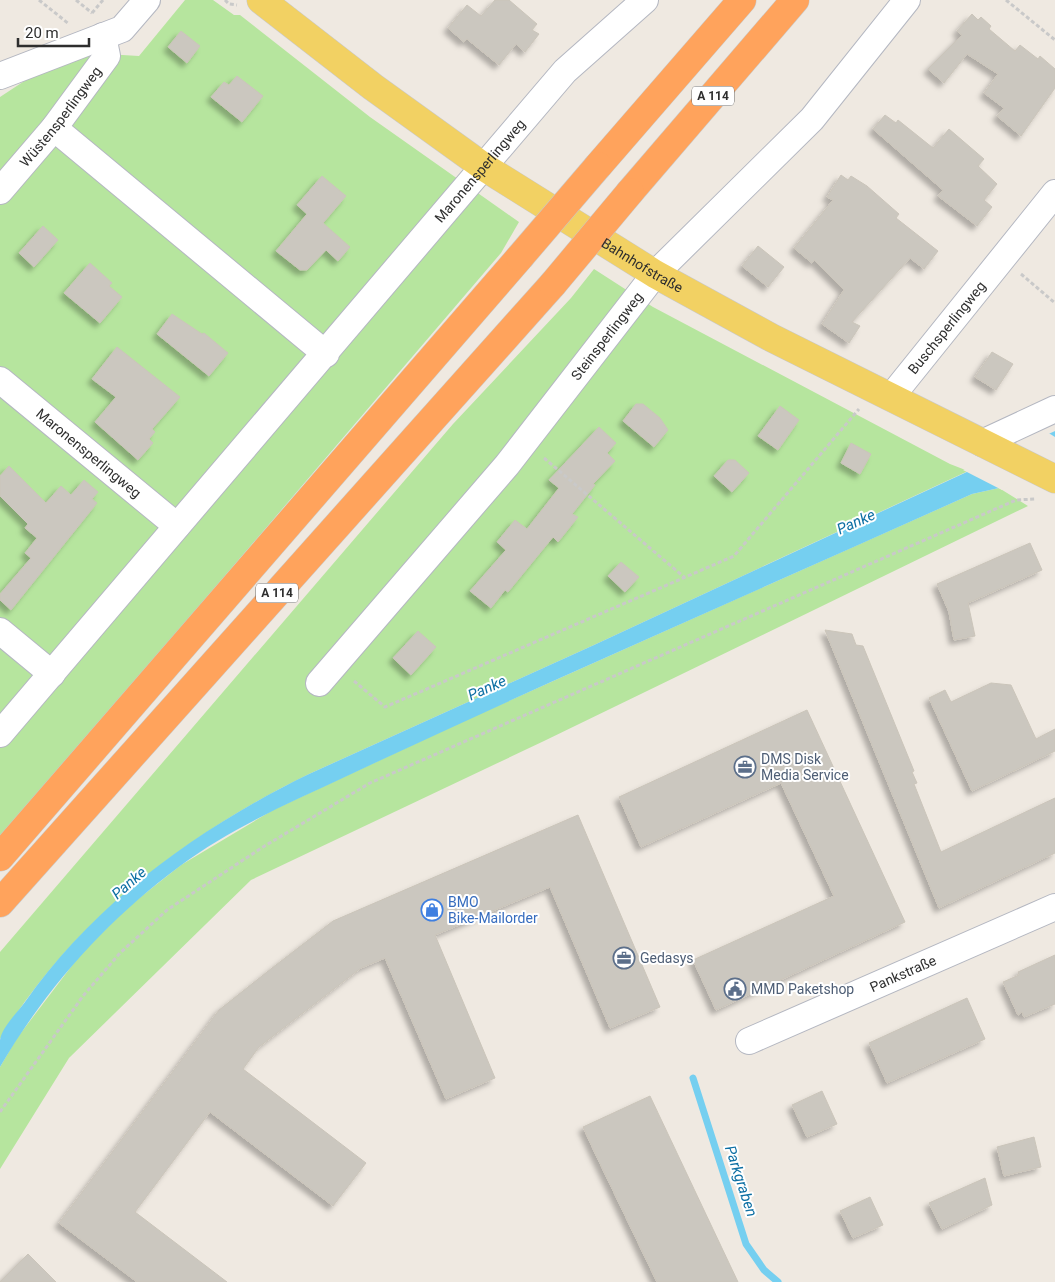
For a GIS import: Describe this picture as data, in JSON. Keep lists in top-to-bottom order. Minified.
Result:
{"streets":{"highway":["A 114"],"main road":["Bahnhofstraße"],"street":["Wüstensperlingweg","Maronensperlingweg","Buschsperlingweg","Steinsperlingweg","Pankstraße"]},"crossings":[["Maronensperlingweg","Bahnhofstraße"],["Bahnhofstraße","Buschsperlingweg"],["Bahnhofstraße","Steinsperlingweg"]],"water":["Panke","Parkgraben"],"places":{"office":["DMS Disk Media Service","Gedasys"],"shop":["BMO Bike-Mailorder"],"public building":["MMD Paketshop"]},"scale_bar":"20 m"}
